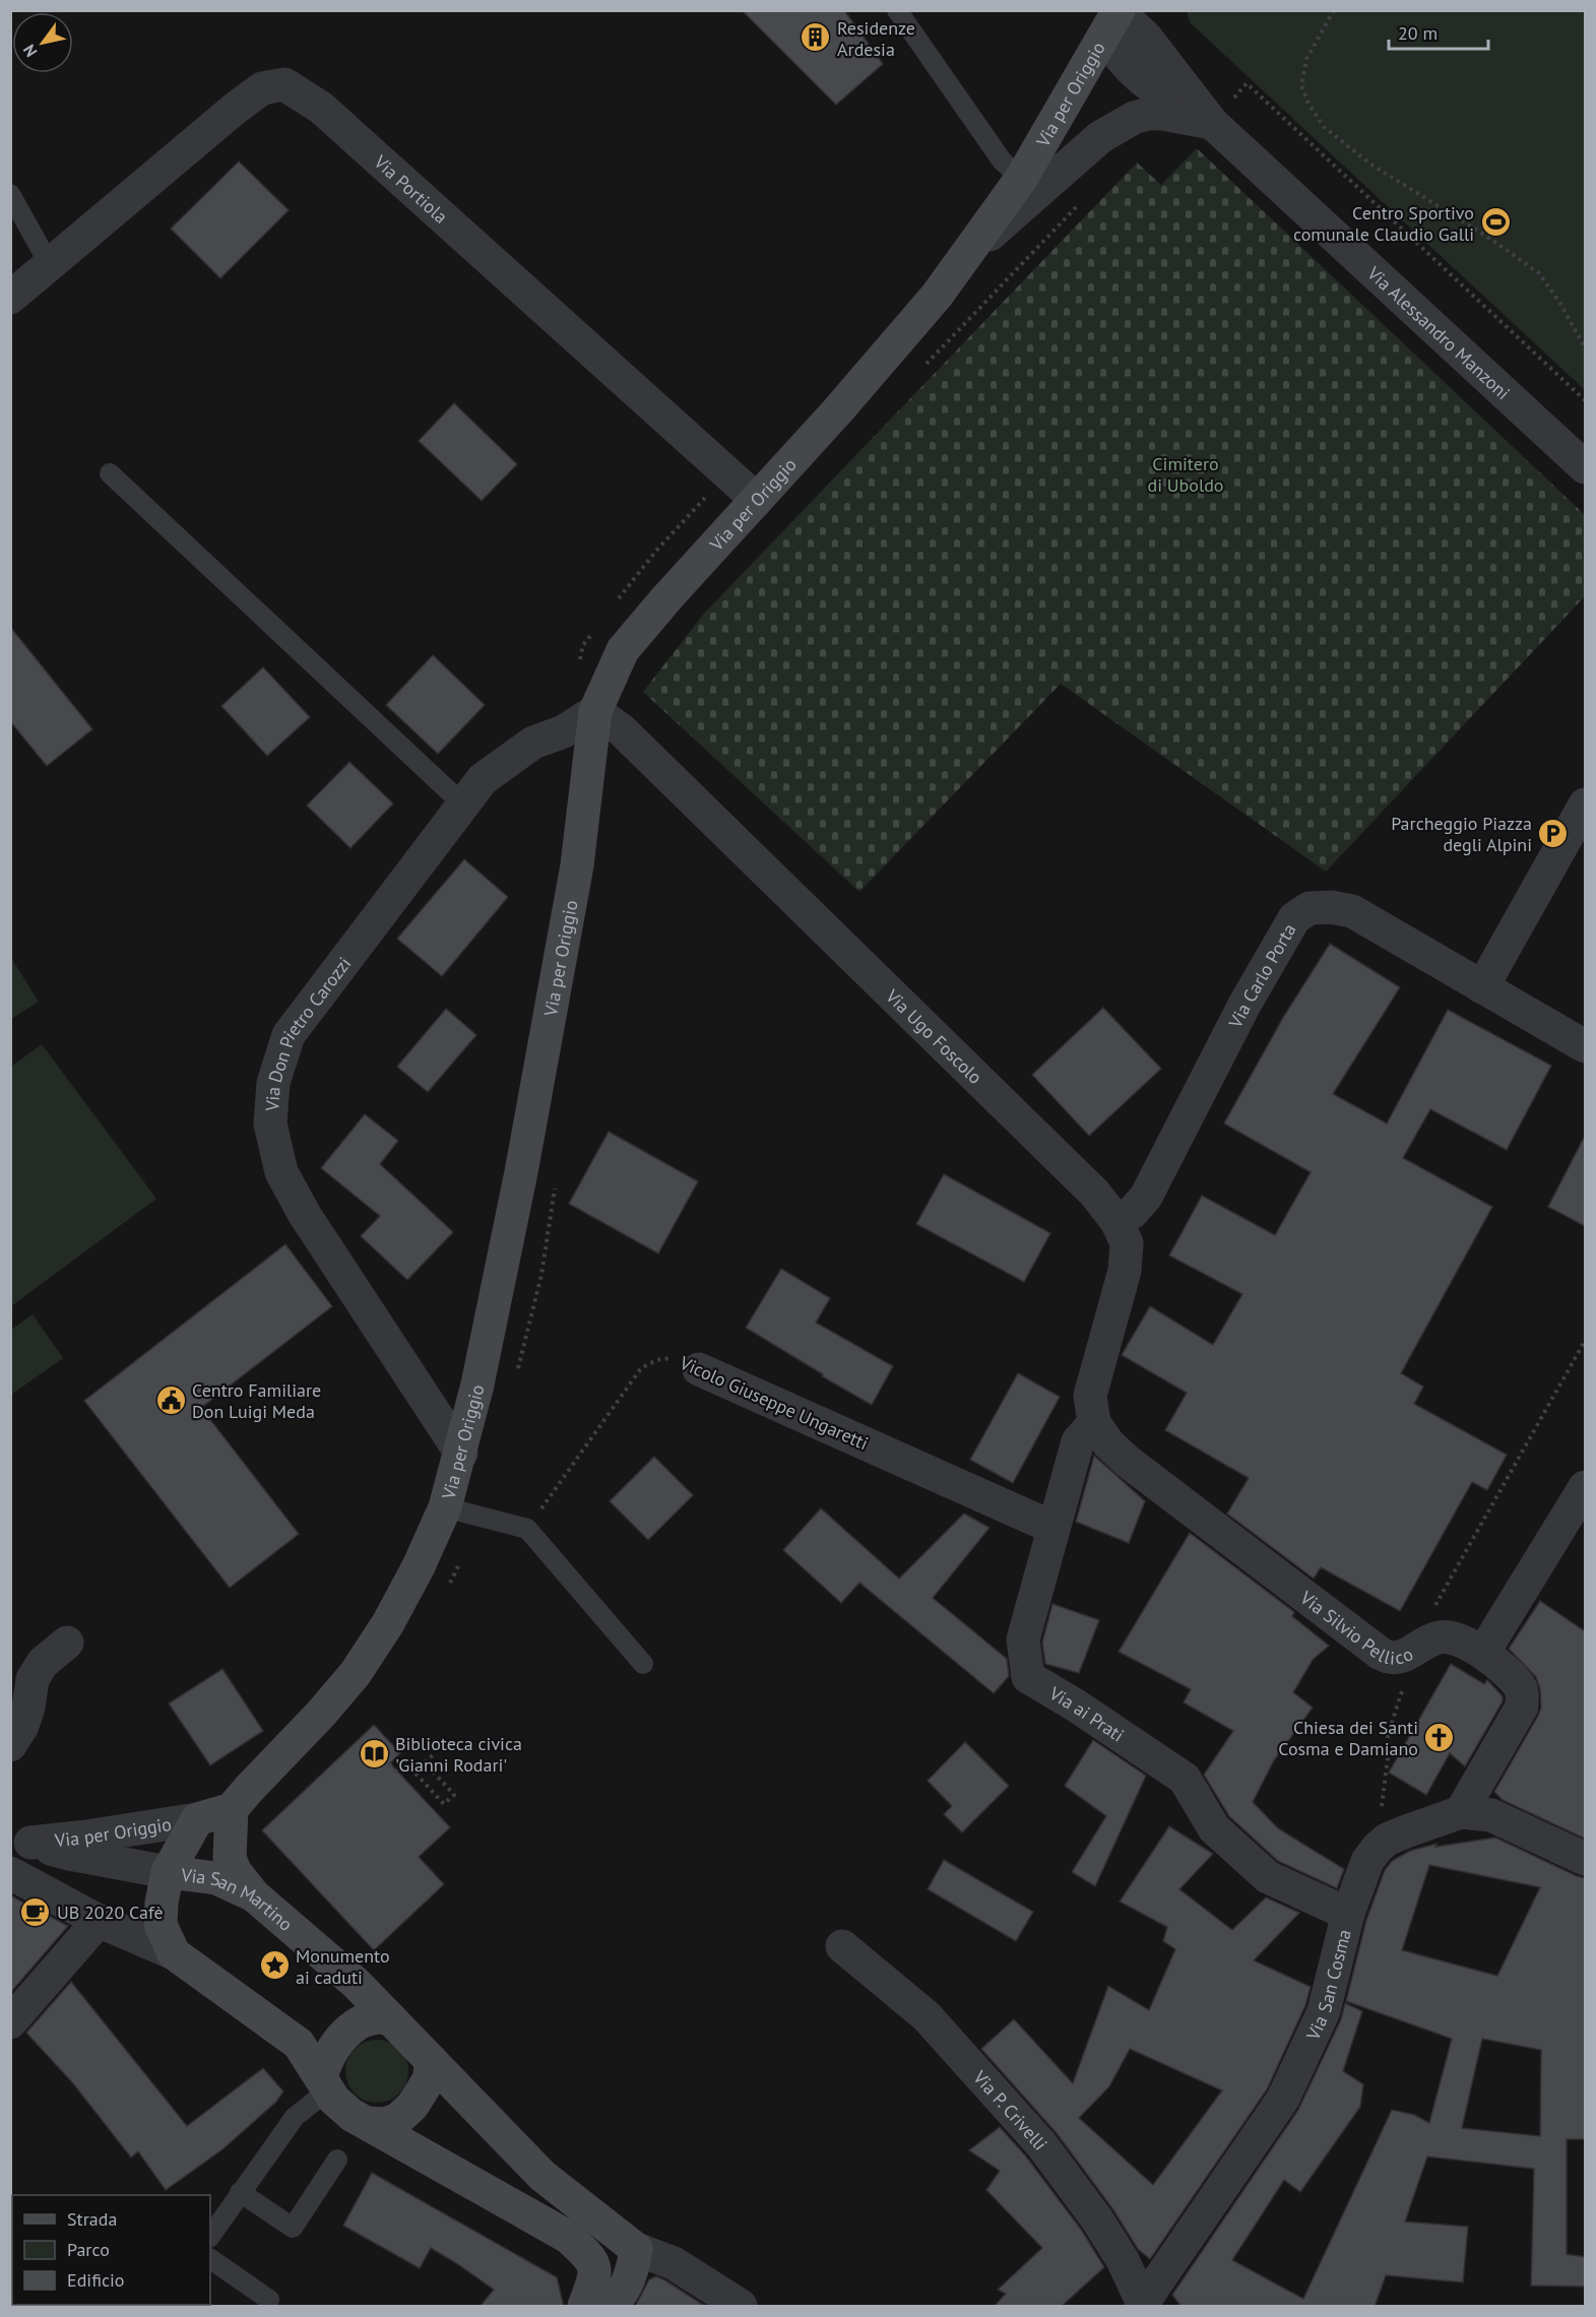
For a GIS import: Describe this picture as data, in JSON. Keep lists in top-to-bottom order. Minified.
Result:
{"streets":{"street":["Via per Origgio","Via Portiola","Via Alessandro Manzoni","Via Carlo Porta","Via Don Pietro Carozzi","Via Ugo Foscolo","Vicolo Giuseppe Ungaretti","Via Silvio Pellico","Via ai Prati","Via San Martino","Via San Cosma","Via P. Crivelli"]},"crossings":[["Via per Origgio","Via Portiola"],["Via per Origgio","Via Alessandro Manzoni"],["Via per Origgio","Via Don Pietro Carozzi"],["Via per Origgio","Via Ugo Foscolo"],["Via per Origgio","Via San Martino"],["Via Carlo Porta","Via Ugo Foscolo"],["Via Don Pietro Carozzi","Via Ugo Foscolo"],["Via Ugo Foscolo","Via Silvio Pellico"],["Via Ugo Foscolo","Via ai Prati"],["Vicolo Giuseppe Ungaretti","Via ai Prati"],["Via Silvio Pellico","Via ai Prati"],["Via Silvio Pellico","Via San Cosma"],["Via ai Prati","Via San Cosma"],["Via San Cosma","Via P. Crivelli"]],"parks":["Cimitero di Uboldo"],"places":{"building":["Residenze Ardesia"],"sports":["Centro Sportivo comunale Claudio Galli"],"parking":["Parcheggio Piazza degli Alpini"],"public building":["Centro Familiare Don Luigi Meda"],"church":["Chiesa dei Santi Cosma e Damiano"],"library":["Biblioteca civica 'Gianni Rodari'"],"cafe":["UB 2020 Cafè"],"place":["Monumento ai caduti"]},"legend":["Strada","Parco","Edificio"],"scale_bar":"20 m","north":"bottom left"}
